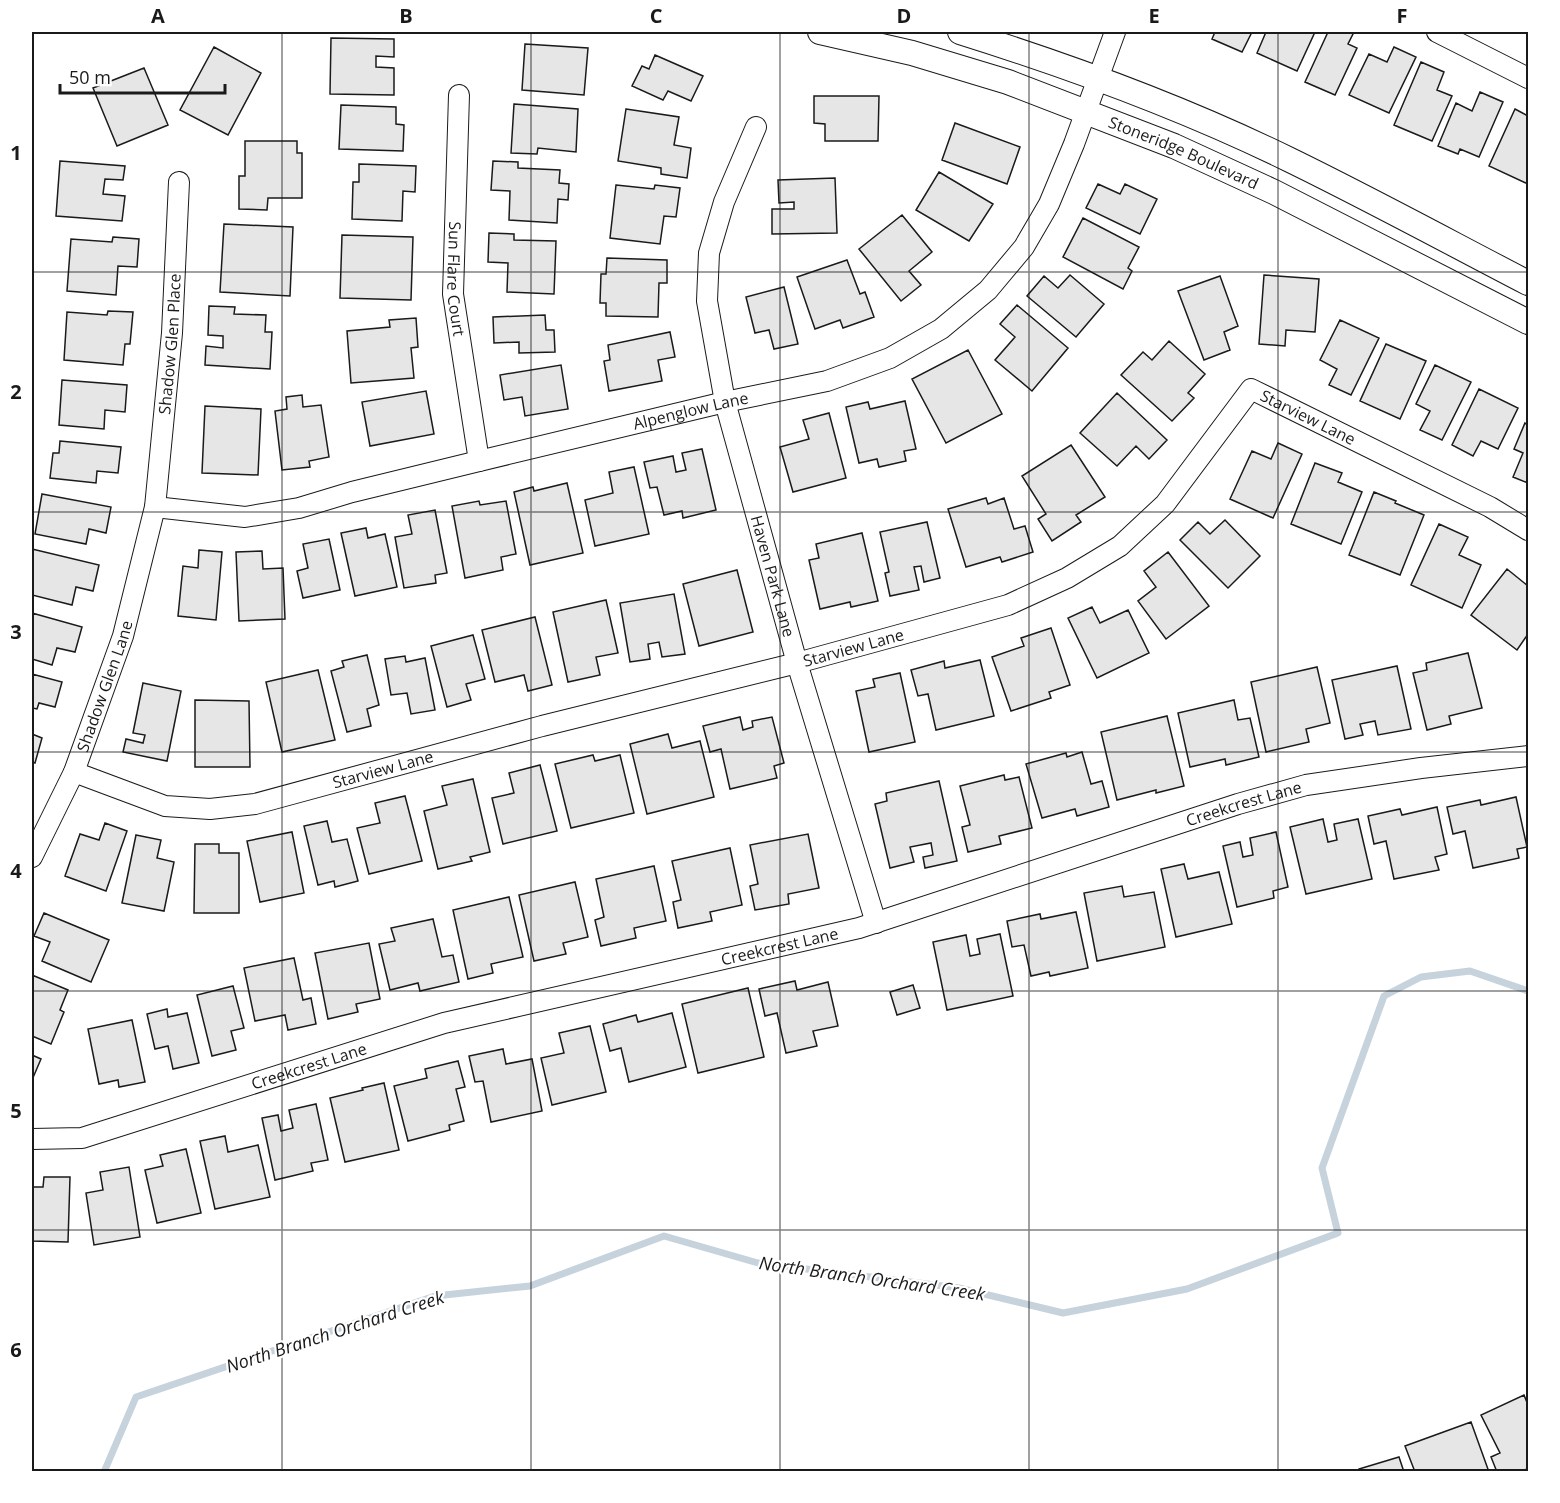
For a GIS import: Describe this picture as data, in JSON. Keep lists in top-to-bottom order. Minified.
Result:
{"streets":{"street":["Stoneridge Boulevard","Sun Flare Court","Shadow Glen Place","Alpenglow Lane","Starview Lane","Haven Park Lane","Shadow Glen Lane","Creekcrest Lane"]},"crossings":[["Stoneridge Boulevard","Alpenglow Lane"],["Sun Flare Court","Alpenglow Lane"],["Shadow Glen Place","Alpenglow Lane"],["Shadow Glen Place","Shadow Glen Lane"],["Alpenglow Lane","Haven Park Lane"],["Alpenglow Lane","Shadow Glen Lane"],["Starview Lane","Haven Park Lane"],["Starview Lane","Shadow Glen Lane"],["Haven Park Lane","Creekcrest Lane"]],"water":["North Branch Orchard Creek"],"scale_bar":"50 m","grid":{"columns":["A","B","C","D","E","F"],"rows":["1","2","3","4","5","6"]}}
